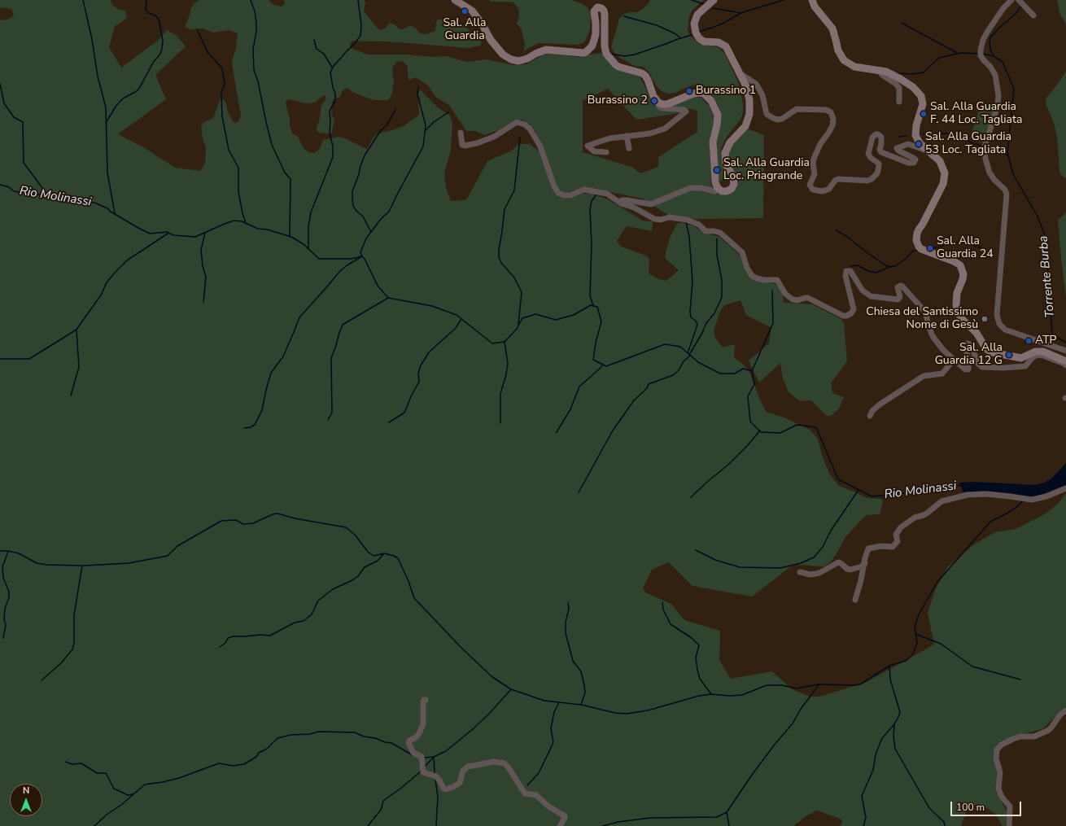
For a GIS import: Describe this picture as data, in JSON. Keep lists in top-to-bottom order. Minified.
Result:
{"water":["Rio Molinassi","Torrente Burba"],"places":["Sal. Alla Guardia","Burassino 1","Burassino 2","Sal. Alla Guardia F. 44 Loc. Tagliata","Sal. Alla Guardia 53 Loc. Tagliata","Sal. Alla Guardia Loc. Priagrande","Sal. Alla Guardia 24","Chiesa del Santissimo Nome di Gesù","ATP","Sal. Alla Guardia 12 G"],"scale_bar":"100 m","north":"top"}
